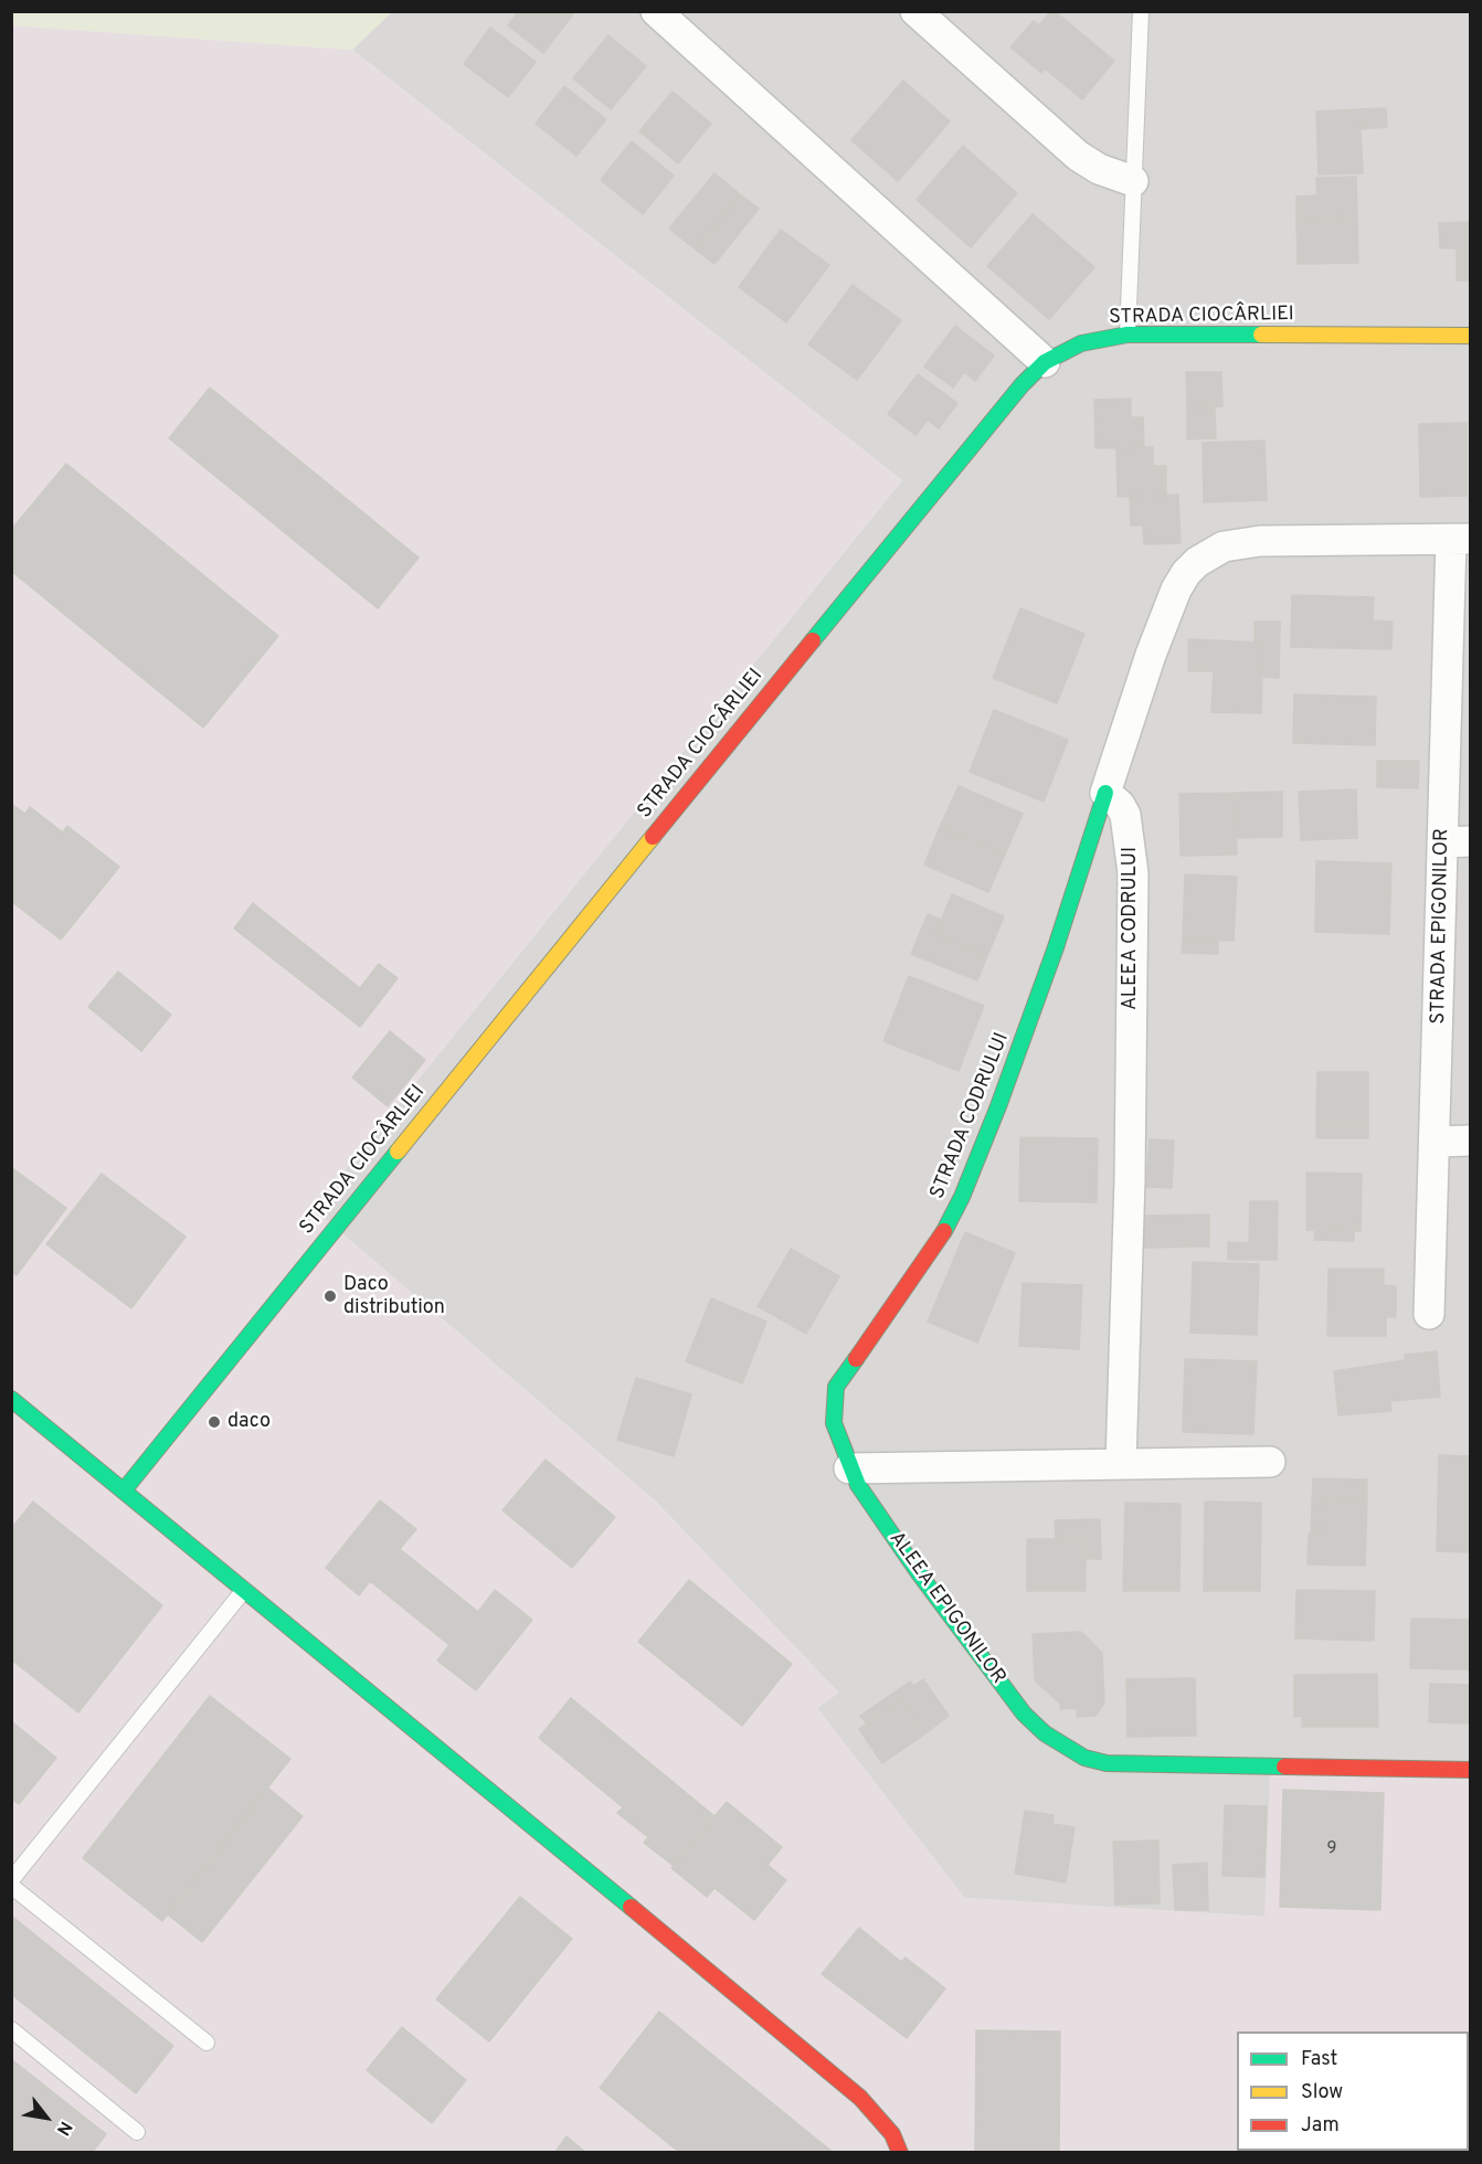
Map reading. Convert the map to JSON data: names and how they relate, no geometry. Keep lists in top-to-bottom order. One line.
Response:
{"streets":{"street":["STRADA CIOCÂRLIEI","STRADA EPIGONILOR","ALEEA CODRULUI","STRADA CODRULUI","ALEEA EPIGONILOR"]},"crossings":[["ALEEA CODRULUI","STRADA CODRULUI"],["STRADA CODRULUI","ALEEA EPIGONILOR"]],"places":["Daco distribution","daco"],"house_numbers":["9"],"legend":["Fast","Slow","Jam"],"north":"bottom right"}
